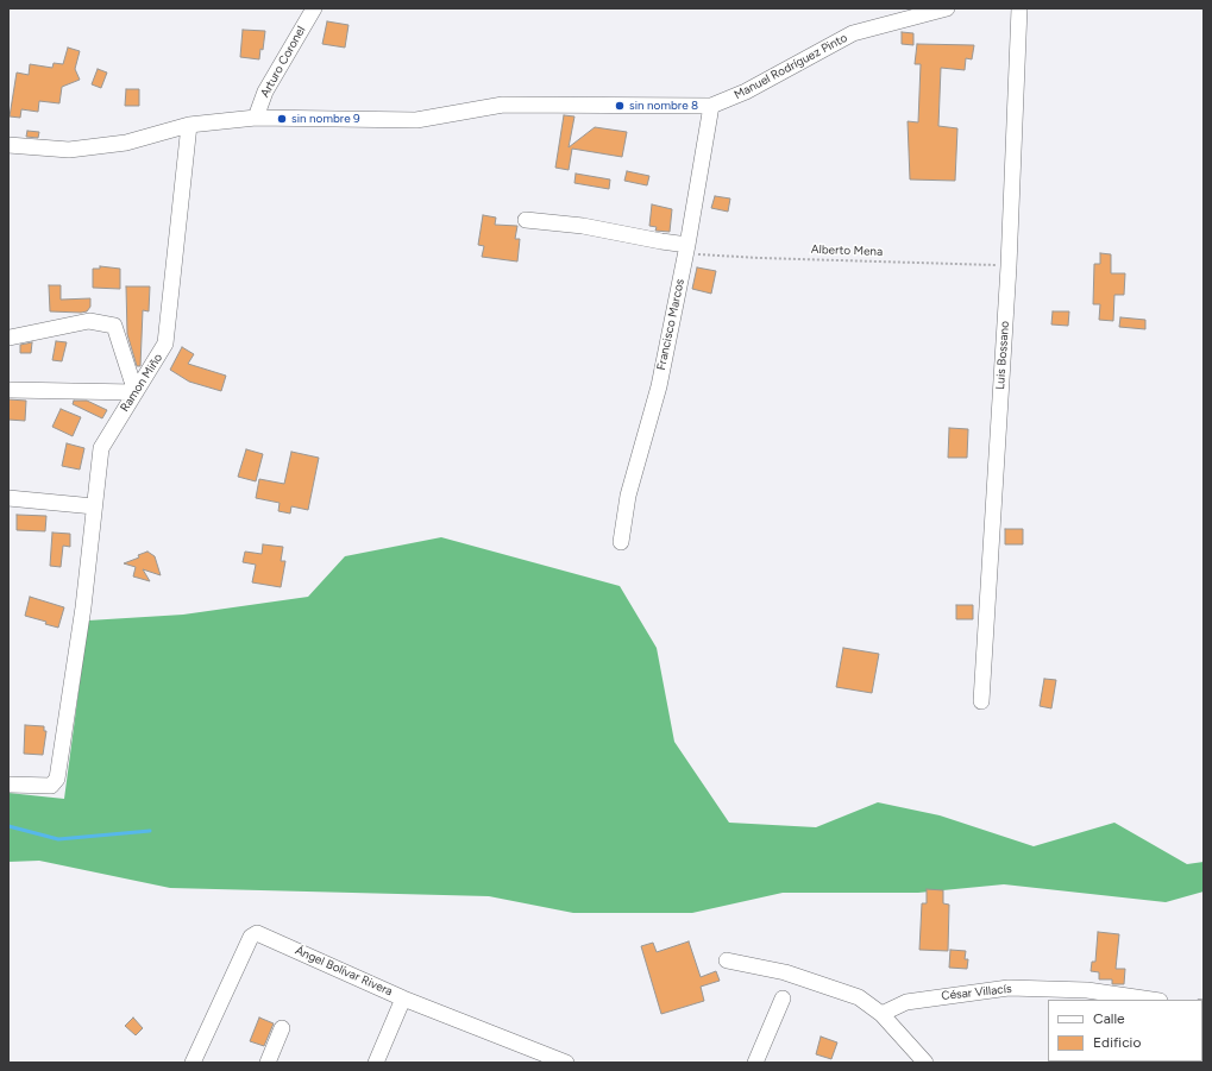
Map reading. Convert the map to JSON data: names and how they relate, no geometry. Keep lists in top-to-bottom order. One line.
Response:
{"streets":{"street":["Arturo Coronel","Manuel Rodríguez Pinto","Francisco Marcos","Luis Bossano","Ramon Miño","Ángel Bolívar Rivera","César Villacís"],"path":["Alberto Mena"]},"crossings":[["Arturo Coronel","Manuel Rodríguez Pinto"],["Manuel Rodríguez Pinto","Francisco Marcos"],["Manuel Rodríguez Pinto","Ramon Miño"],["Alberto Mena","Francisco Marcos"],["Alberto Mena","Luis Bossano"]],"places":["sin nombre 8","sin nombre 9"],"legend":["Calle","Edificio"]}
